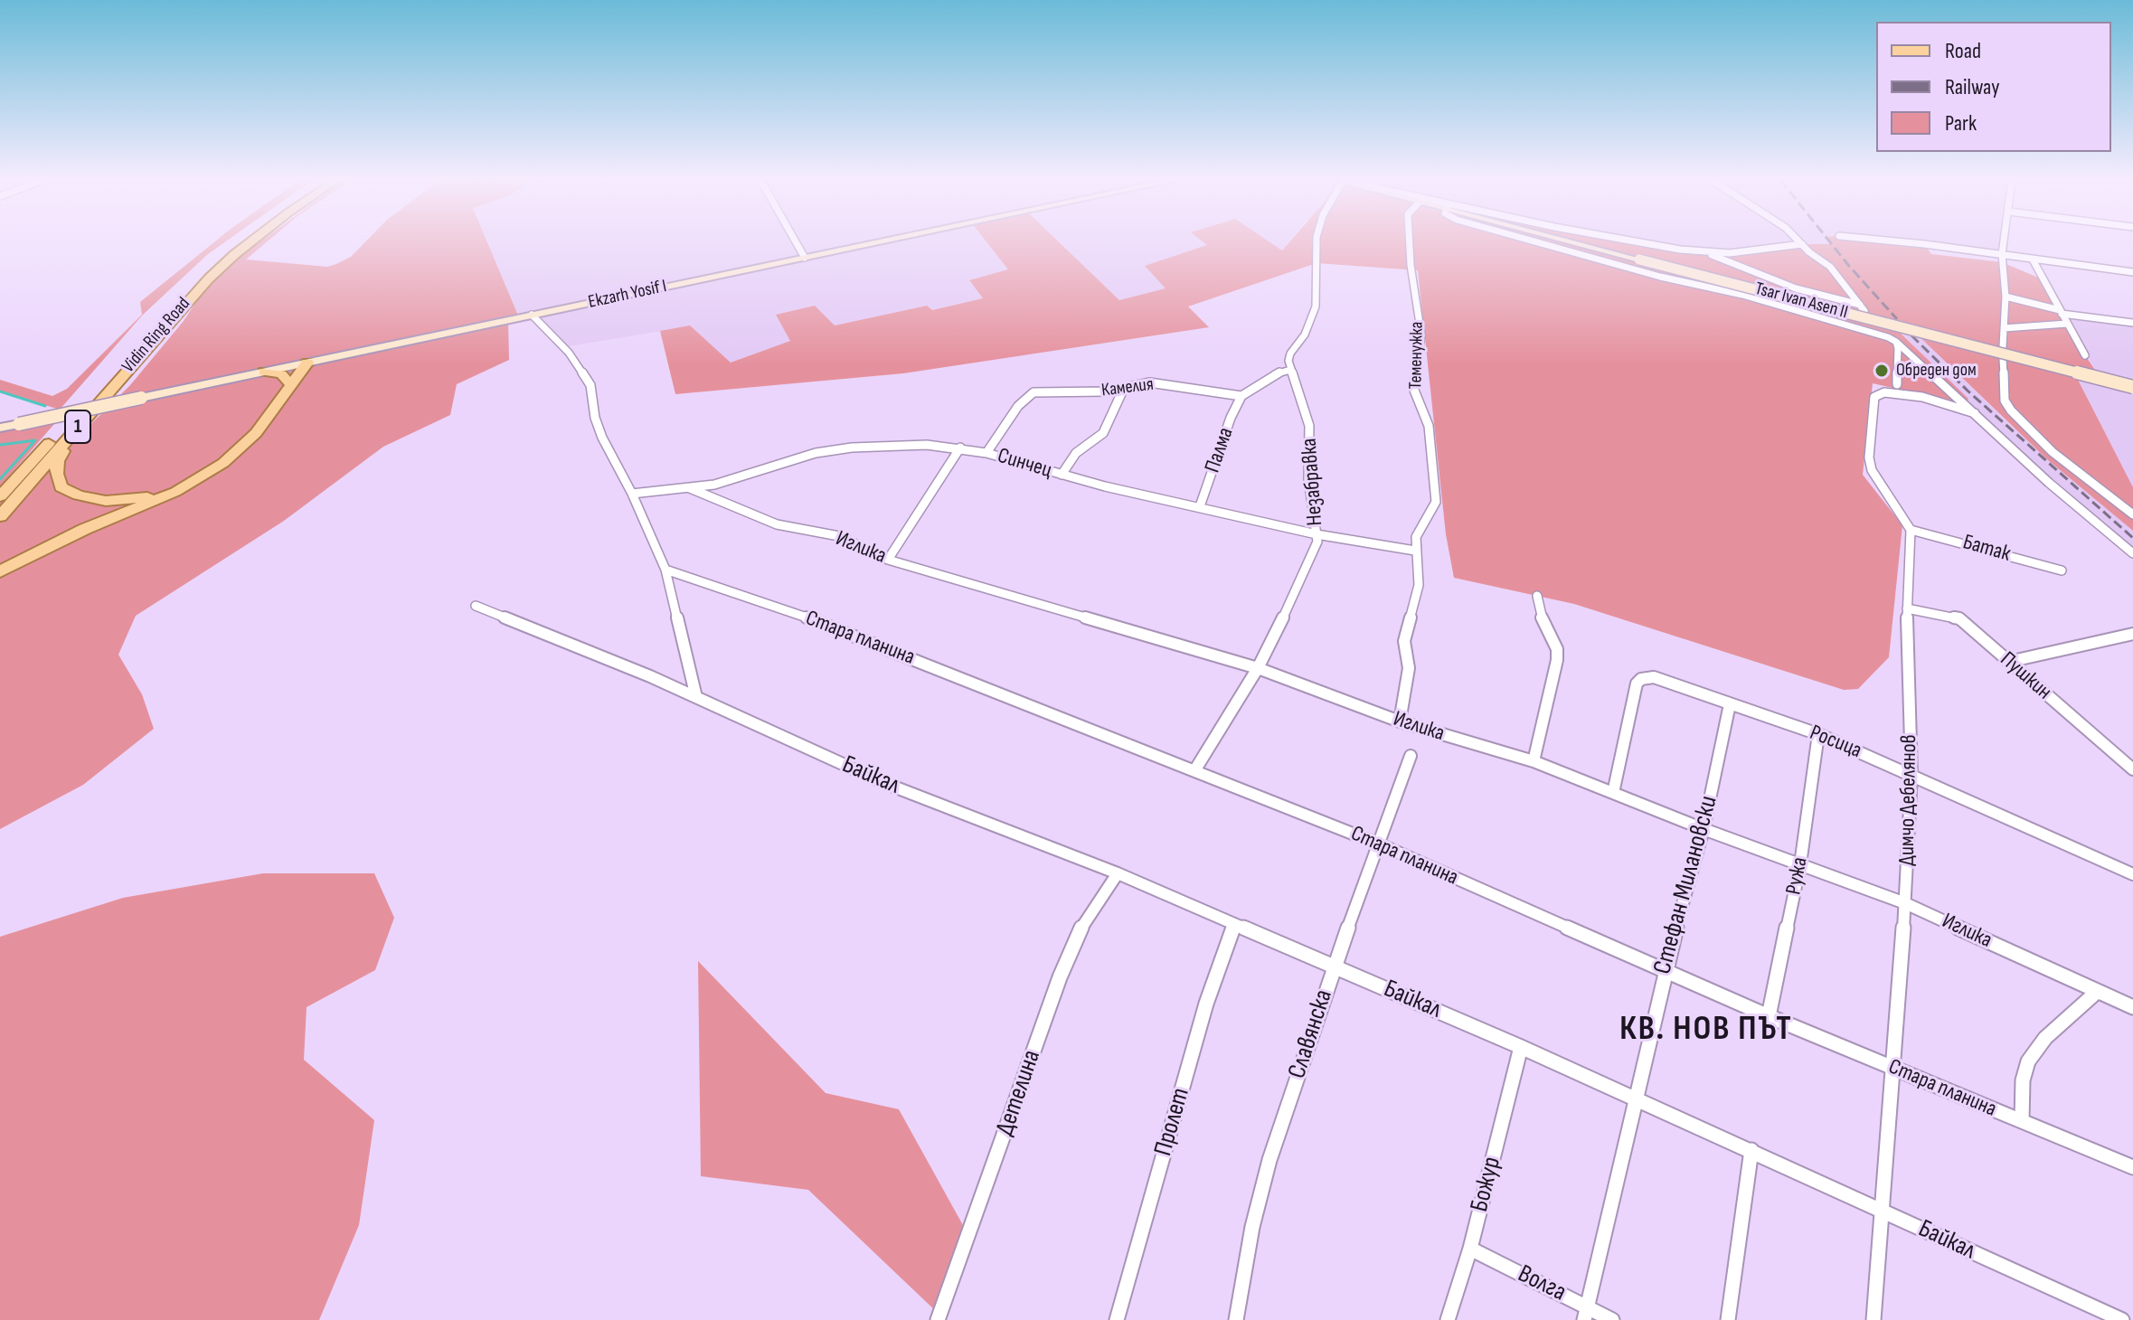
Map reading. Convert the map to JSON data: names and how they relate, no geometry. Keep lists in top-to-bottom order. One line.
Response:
{"streets":{"main road":["Ekzarh Yosif I","Tsar Ivan Asen II","Vidin Ring Road","1"],"street":["Теменужка","Камелия","Палма","Синчец","Незабравка","Иглика","Батак","Стара планина","Пушкин","Росица","Байкал","Димчо Дебелянов","Ружа","Стефан Милановски","Славянска","Детелина","Пролет","Божур","Волга"]},"crossings":[["Теменужка","Синчец"],["Камелия","Палма"],["Камелия","Синчец"],["Палма","Синчец"],["Синчец","Незабравка"],["Синчец","Иглика"],["Незабравка","Иглика"],["Незабравка","Стара планина"],["Иглика","Росица"],["Иглика","Димчо Дебелянов"],["Иглика","Ружа"],["Иглика","Стефан Милановски"],["Батак","Димчо Дебелянов"],["Стара планина","Димчо Дебелянов"],["Стара планина","Ружа"],["Стара планина","Стефан Милановски"],["Стара планина","Славянска"],["Пушкин","Димчо Дебелянов"],["Росица","Димчо Дебелянов"],["Росица","Ружа"],["Росица","Стефан Милановски"],["Байкал","Димчо Дебелянов"],["Байкал","Стефан Милановски"],["Байкал","Славянска"],["Байкал","Детелина"],["Байкал","Пролет"],["Байкал","Божур"],["Стефан Милановски","Волга"],["Божур","Волга"]],"districts":["КВ. НОВ ПЪТ"],"places":["Обреден дом"],"legend":["Road","Railway","Park"]}
